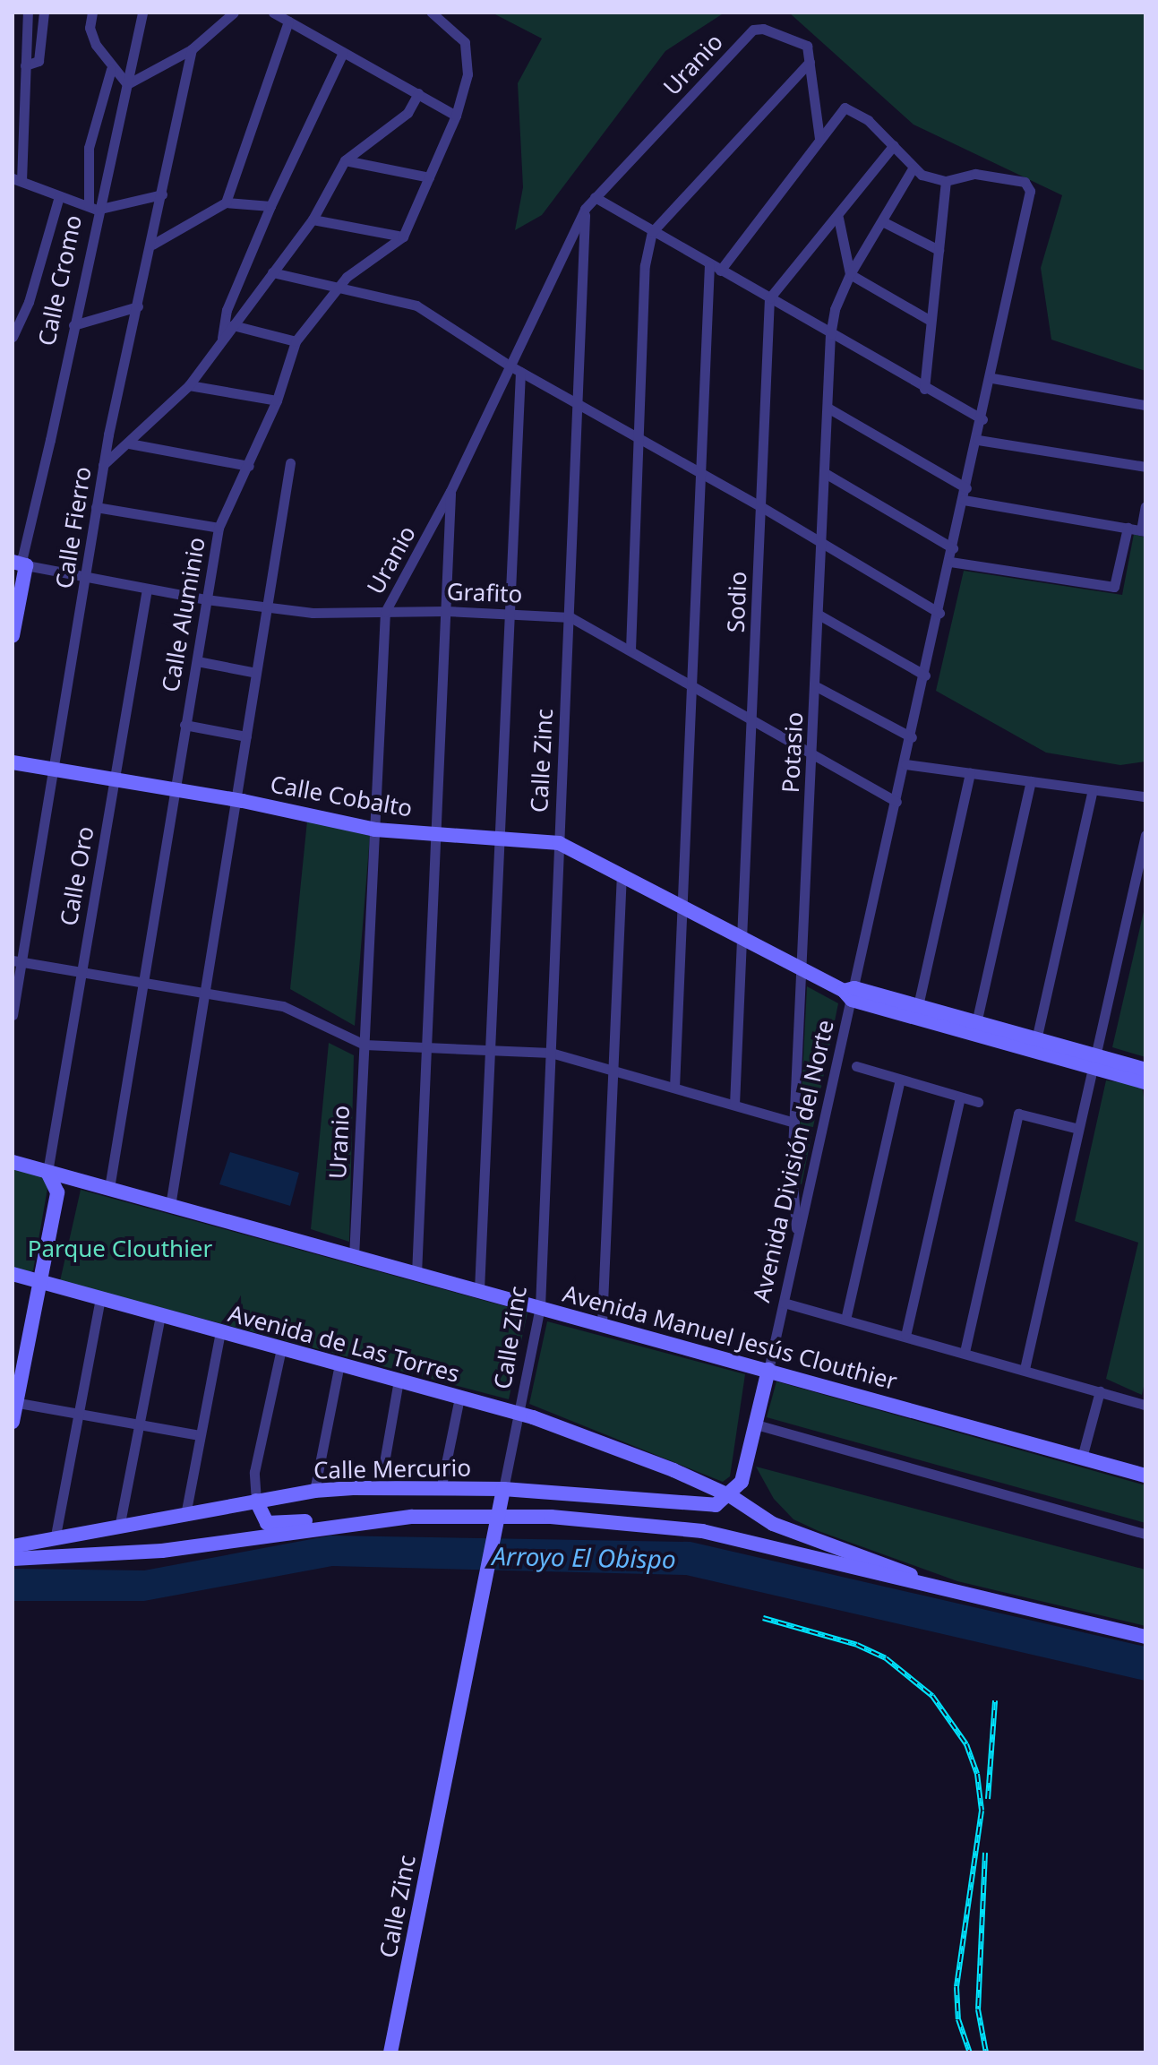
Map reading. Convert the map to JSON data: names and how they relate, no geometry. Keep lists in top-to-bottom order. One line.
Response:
{"streets":{"street":["Uranio","Calle Cromo","Calle Fierro","Grafito","Sodio","Calle Aluminio","Potasio","Calle Zinc","Calle Cobalto","Calle Oro","Avenida División del Norte","Avenida Manuel Jesús Clouthier","Avenida de Las Torres","Calle Mercurio"]},"crossings":[["Uranio","Grafito"],["Uranio","Calle Zinc"],["Uranio","Calle Cobalto"],["Uranio","Avenida Manuel Jesús Clouthier"],["Calle Cromo","Grafito"],["Calle Fierro","Grafito"],["Calle Fierro","Calle Cobalto"],["Grafito","Sodio"],["Grafito","Calle Aluminio"],["Grafito","Potasio"],["Grafito","Calle Zinc"],["Grafito","Calle Oro"],["Grafito","Avenida División del Norte"],["Sodio","Calle Cobalto"],["Calle Aluminio","Calle Cobalto"],["Calle Aluminio","Avenida Manuel Jesús Clouthier"],["Potasio","Calle Cobalto"],["Potasio","Avenida División del Norte"],["Calle Zinc","Calle Cobalto"],["Calle Zinc","Avenida Manuel Jesús Clouthier"],["Calle Zinc","Avenida de Las Torres"],["Calle Zinc","Calle Mercurio"],["Calle Cobalto","Calle Oro"],["Calle Cobalto","Avenida División del Norte"],["Calle Oro","Avenida Manuel Jesús Clouthier"],["Avenida División del Norte","Avenida Manuel Jesús Clouthier"],["Avenida División del Norte","Avenida de Las Torres"],["Avenida División del Norte","Calle Mercurio"],["Avenida de Las Torres","Calle Mercurio"]],"water":["Arroyo El Obispo"],"parks":["Parque Clouthier"]}
